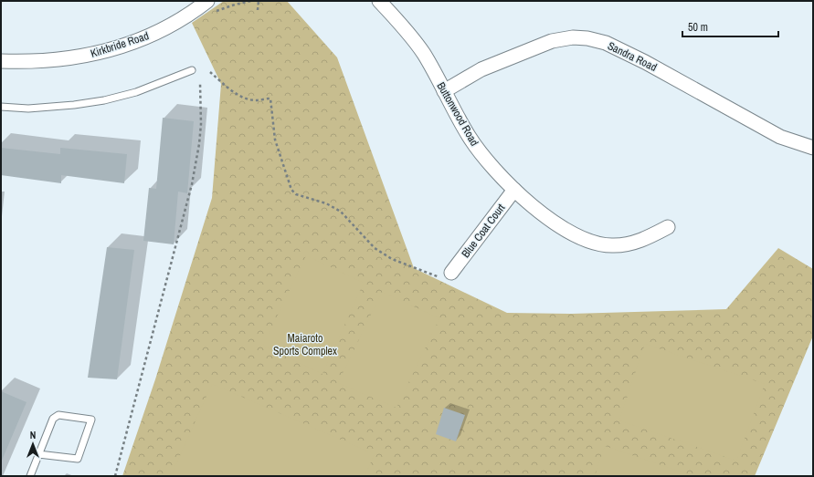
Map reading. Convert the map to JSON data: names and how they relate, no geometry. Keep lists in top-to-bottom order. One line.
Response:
{"streets":{"street":["Kirkbride Road","Sandra Road","Buttonwood Road","Blue Coat Court"]},"crossings":[["Sandra Road","Buttonwood Road"],["Buttonwood Road","Blue Coat Court"]],"parks":["Maiaroto Sports Complex"],"scale_bar":"50 m","north":"top"}
